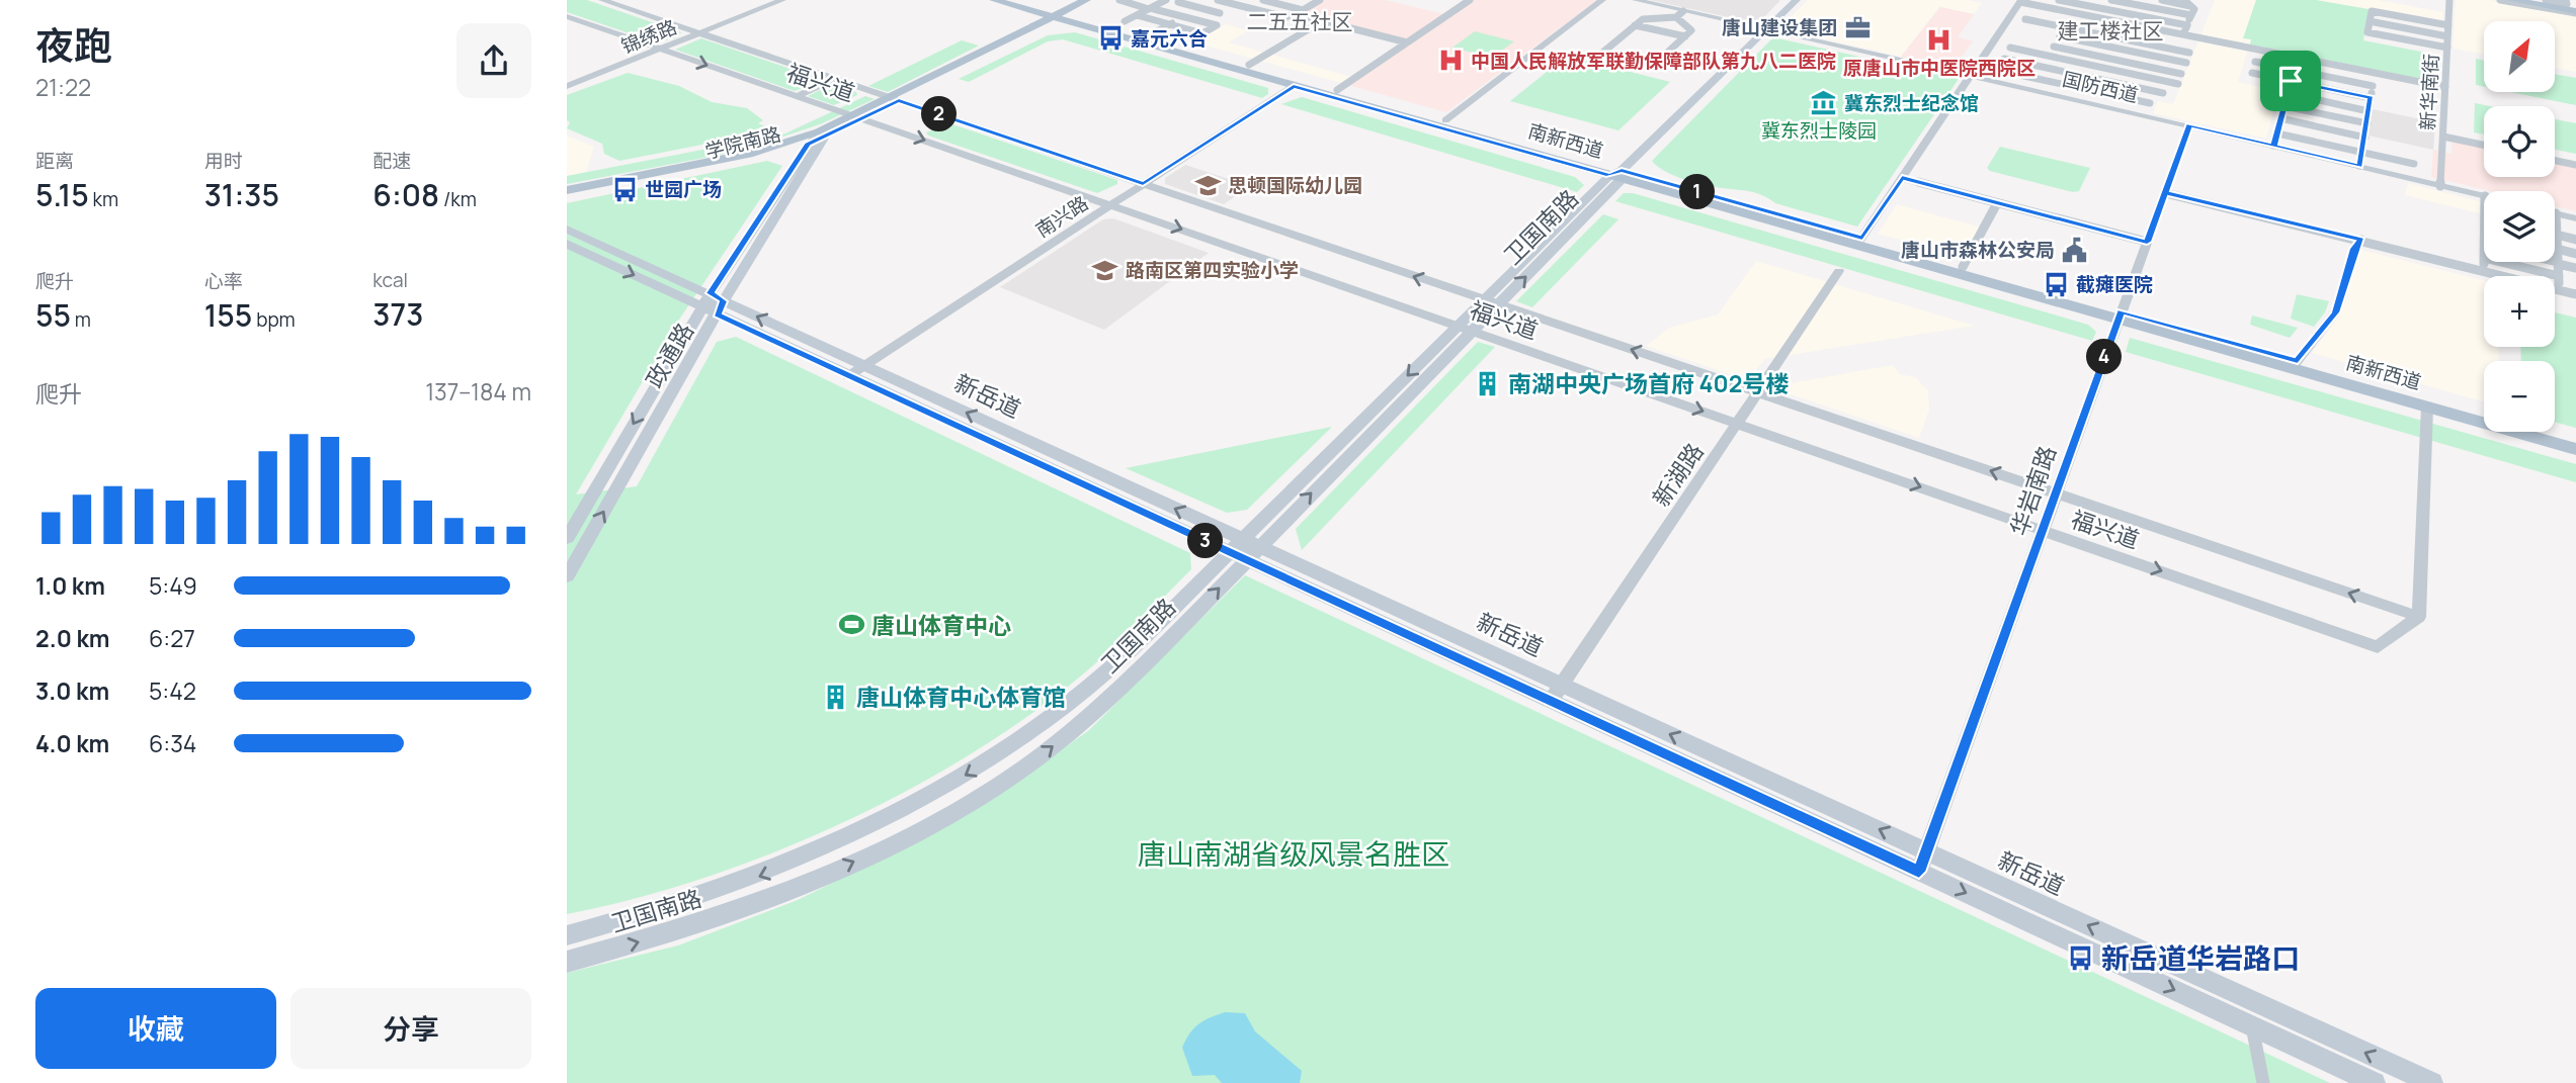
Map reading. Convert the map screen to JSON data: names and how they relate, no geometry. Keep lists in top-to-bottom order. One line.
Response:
{"streets":{"main road":["南新西道","学院南路","卫国南路","政通路","新岳道"],"street":["锦绣路","福兴道","国防西道","新华南街","南兴路","新湖路","华岩南路"]},"crossings":[["锦绣路","福兴道"],["福兴道","学院南路"],["福兴道","南兴路"],["福兴道","卫国南路"],["福兴道","新湖路"],["福兴道","华岩南路"],["国防西道","新华南街"],["国防西道","卫国南路"],["国防西道","华岩南路"],["南新西道","学院南路"],["南新西道","南兴路"],["南新西道","卫国南路"],["南新西道","华岩南路"],["学院南路","政通路"],["南兴路","新岳道"],["卫国南路","新岳道"],["政通路","新岳道"],["新岳道","新湖路"],["新岳道","华岩南路"]],"districts":["二五五社区","建工楼社区"],"parks":["冀东烈士陵园","唐山南湖省级风景名胜区"],"places":{"office":["唐山建设集团"],"bus stop":["嘉元六合","世园广场","截瘫医院","新岳道华岩路口"],"hospital":["原唐山市中医院西院区","中国人民解放军联勤保障部队第九八二医院"],"museum":["冀东烈士纪念馆"],"school or university":["思顿国际幼儿园","路南区第四实验小学"],"public building":["唐山市森林公安局"],"building":["南湖中央广场首府 402号楼","唐山体育中心体育馆"],"sports":["唐山体育中心"]},"north":"top right","page":{"heading":["夜跑","21:22"],"map_buttons":["+","−"],"pins":["2","1","4","3"],"stats":[["距离","5.15 km"],["用时","31:35"],["配速","6:08 /km"],["爬升","55 m"],["心率","155 bpm"],["kcal","373"]],"chart":["爬升","137–184 m"],"list":[{"name":"1.0 km","note":"5:49"},{"name":"2.0 km","note":"6:27"},{"name":"3.0 km","note":"5:42"},{"name":"4.0 km","note":"6:34"}],"buttons":["收藏","分享"]}}
